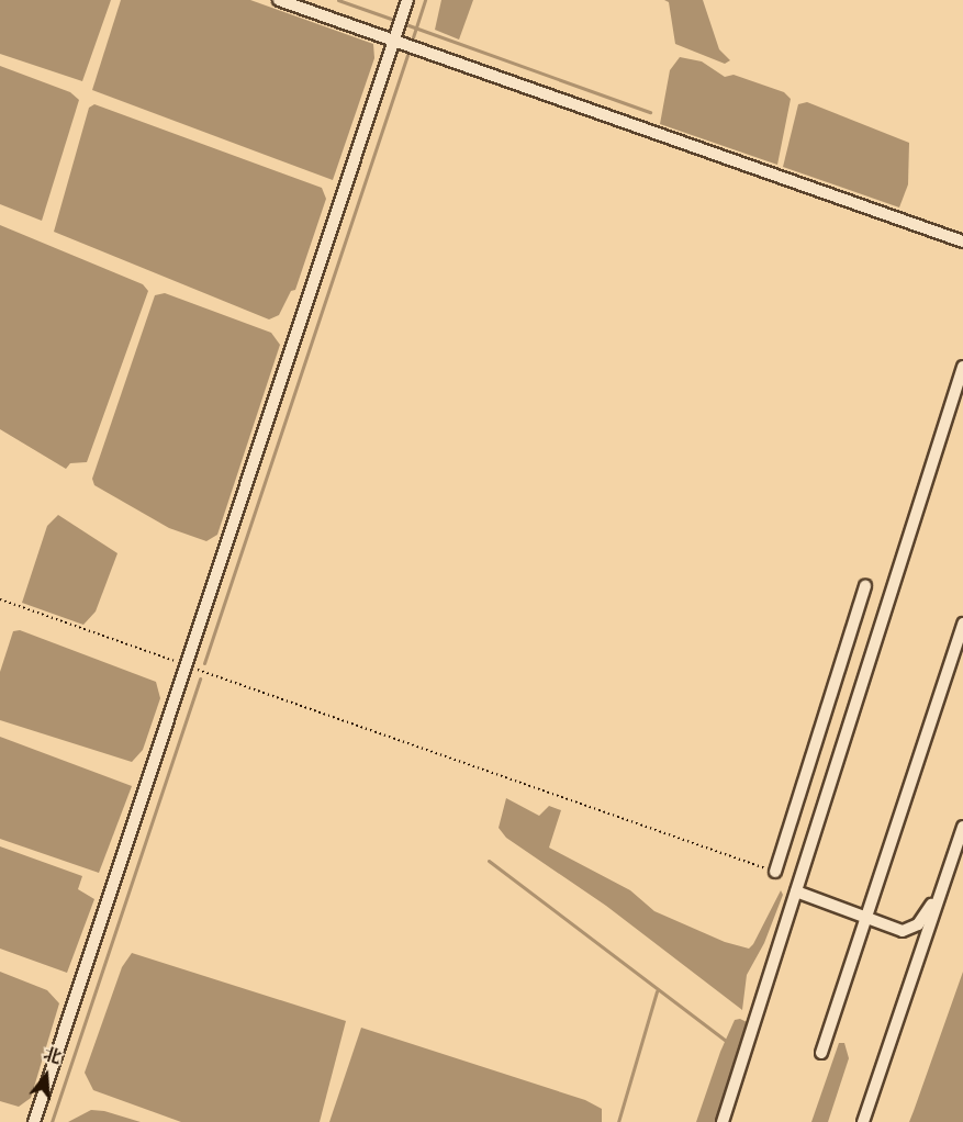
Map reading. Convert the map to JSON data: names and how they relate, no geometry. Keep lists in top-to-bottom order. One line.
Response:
{"north":"top"}
